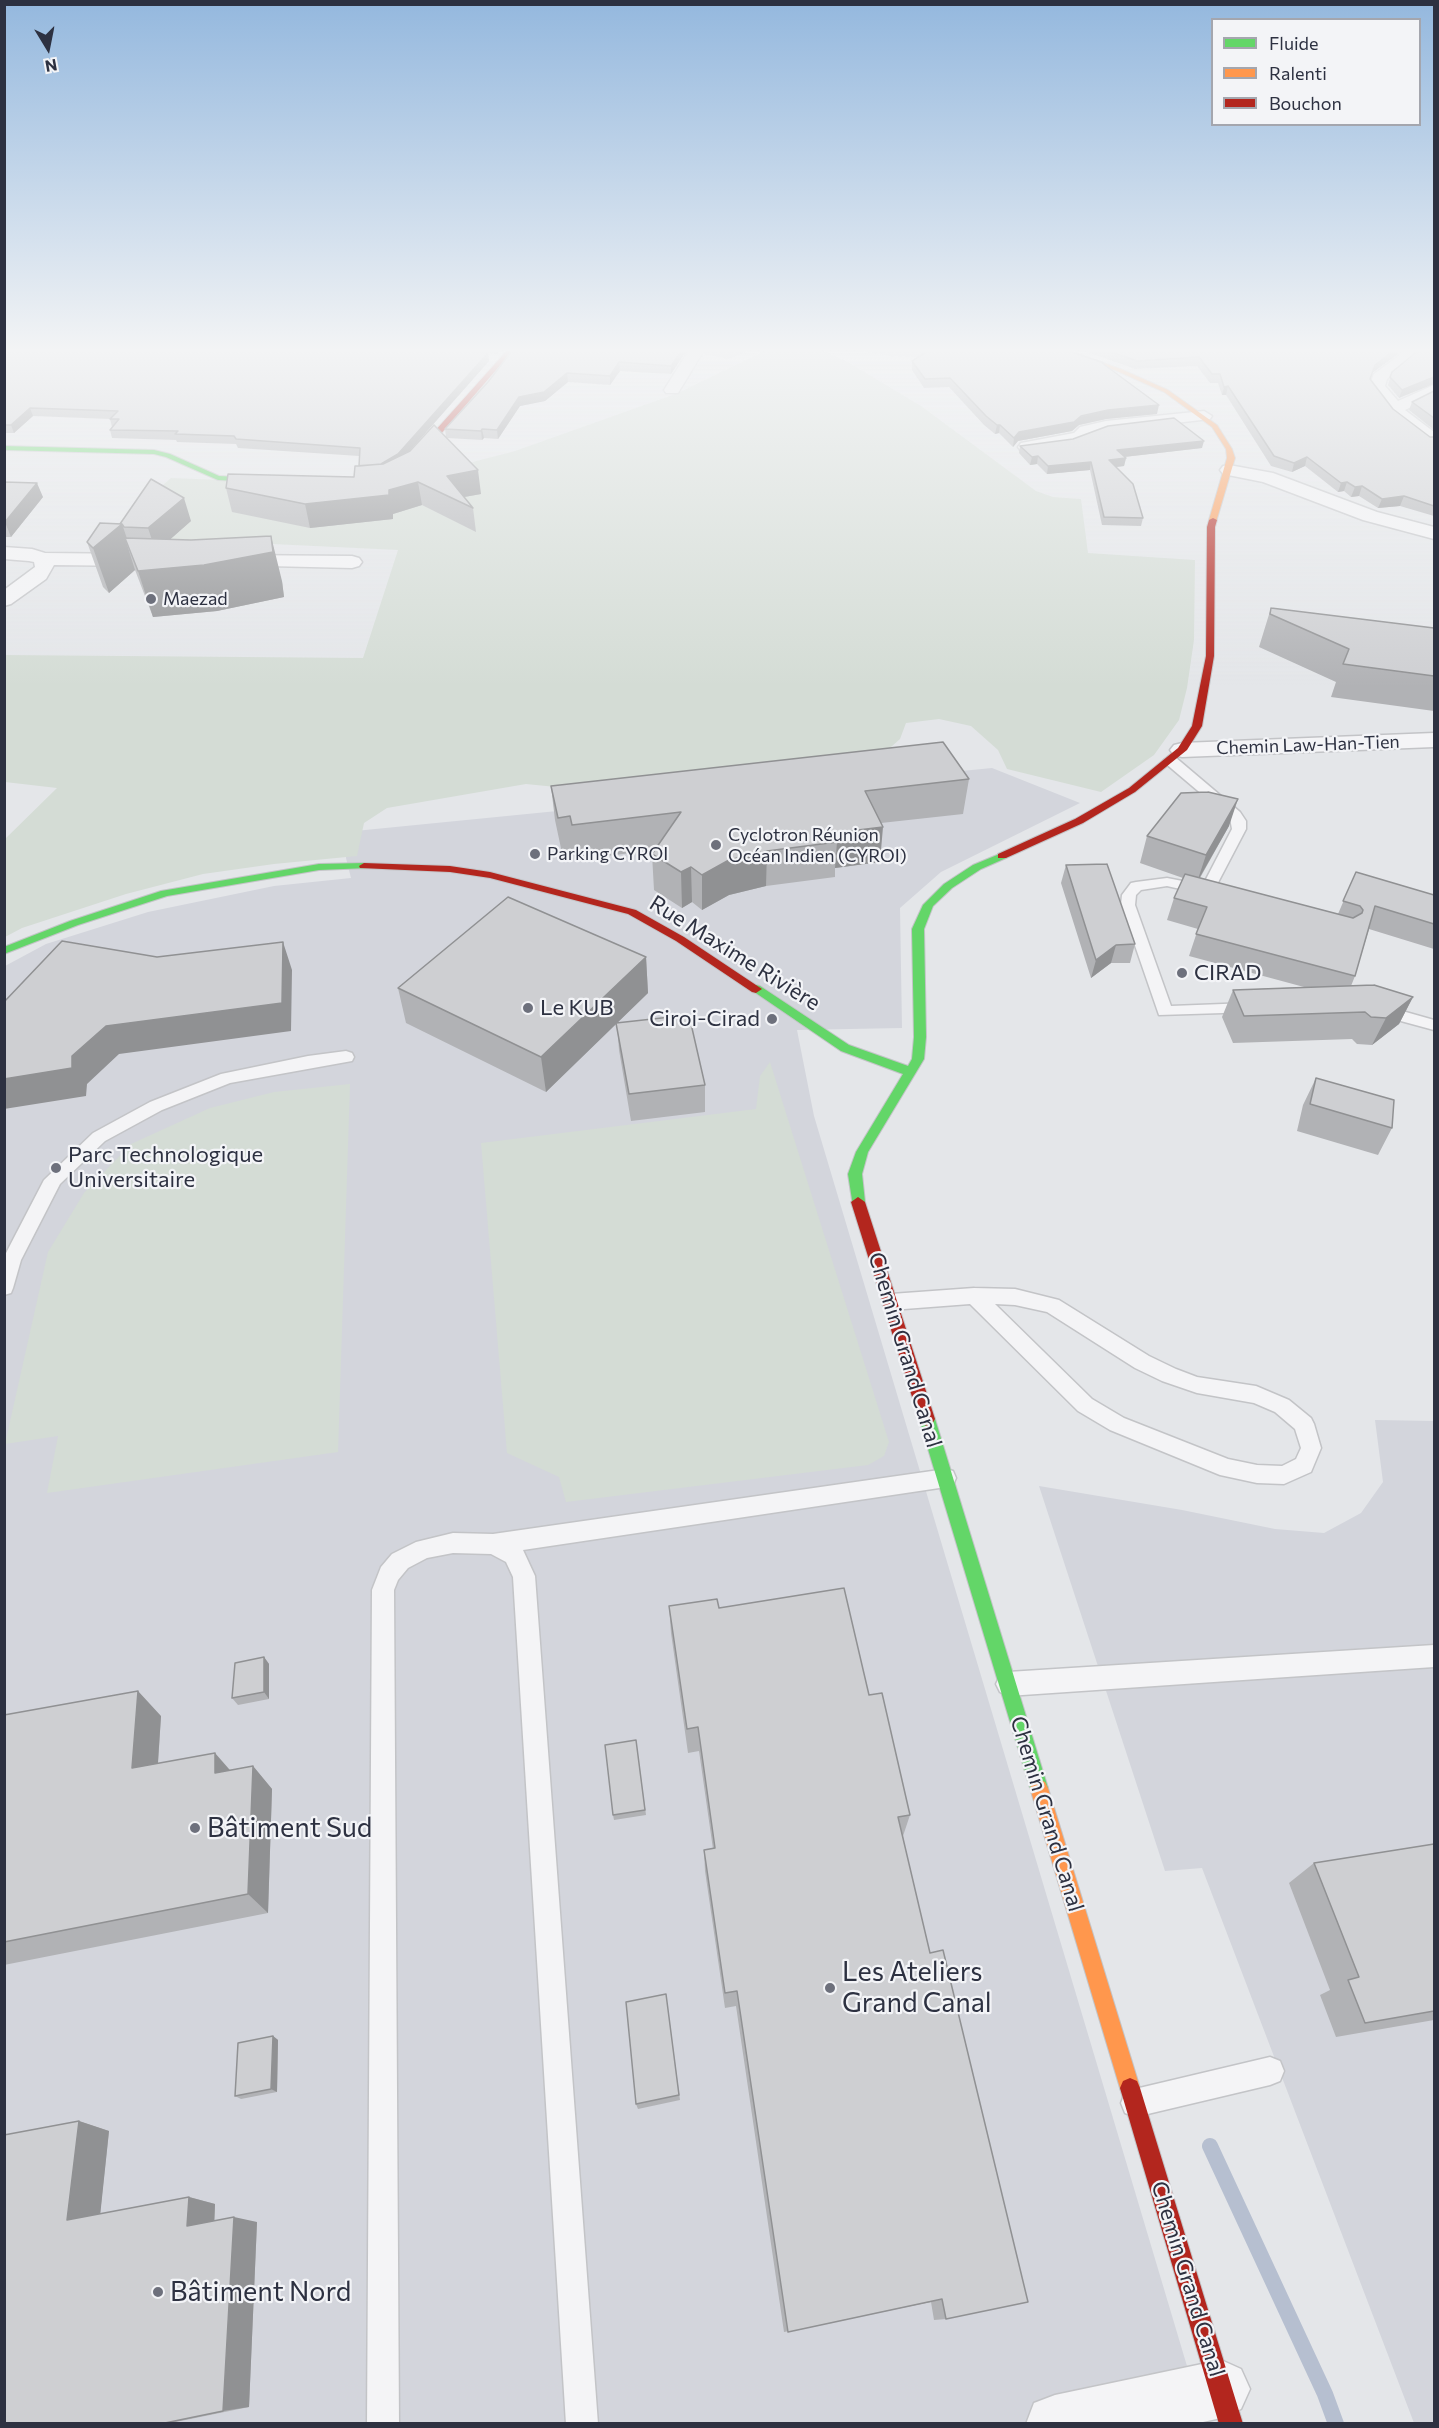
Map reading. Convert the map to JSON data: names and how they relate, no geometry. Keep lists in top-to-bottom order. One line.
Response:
{"streets":{"street":["Chemin Law-Han-Tien","Rue Maxime Rivière","Chemin Grand Canal"]},"crossings":[["Chemin Law-Han-Tien","Chemin Grand Canal"],["Rue Maxime Rivière","Chemin Grand Canal"]],"places":["Maezad","Cyclotron Réunion Océan Indien (CYROI)","Parking CYROI","CIRAD","Le KUB","Ciroi-Cirad","Parc Technologique Universitaire","Bâtiment Sud","Les Ateliers Grand Canal","Bâtiment Nord"],"legend":["Fluide","Ralenti","Bouchon"],"north":"bottom"}
